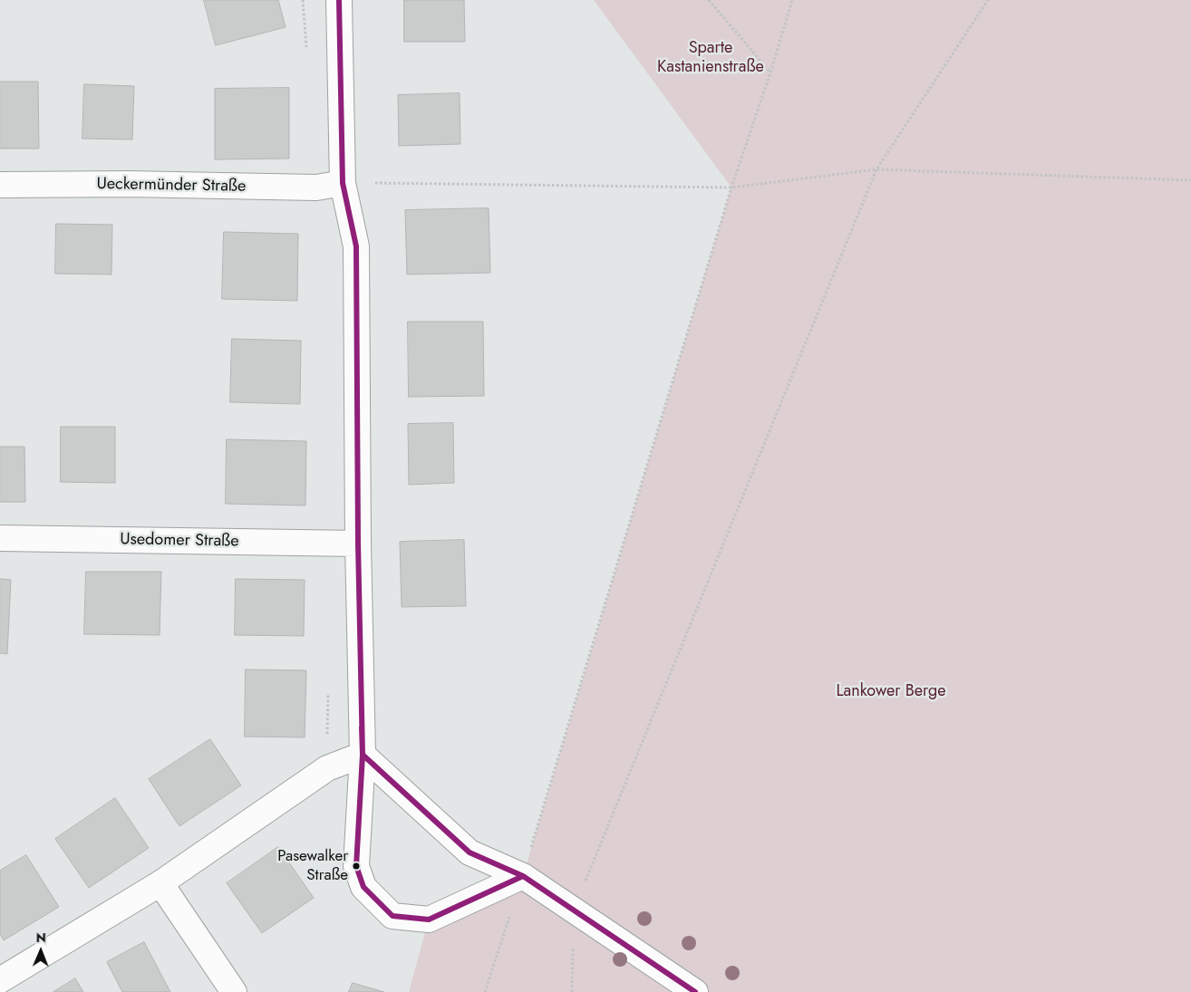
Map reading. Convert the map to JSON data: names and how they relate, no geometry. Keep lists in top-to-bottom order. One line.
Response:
{"streets":{"street":["Ueckermünder Straße","Usedomer Straße"]},"parks":["Sparte Kastanienstraße","Lankower Berge"],"places":["Pasewalker Straße"],"north":"top"}
